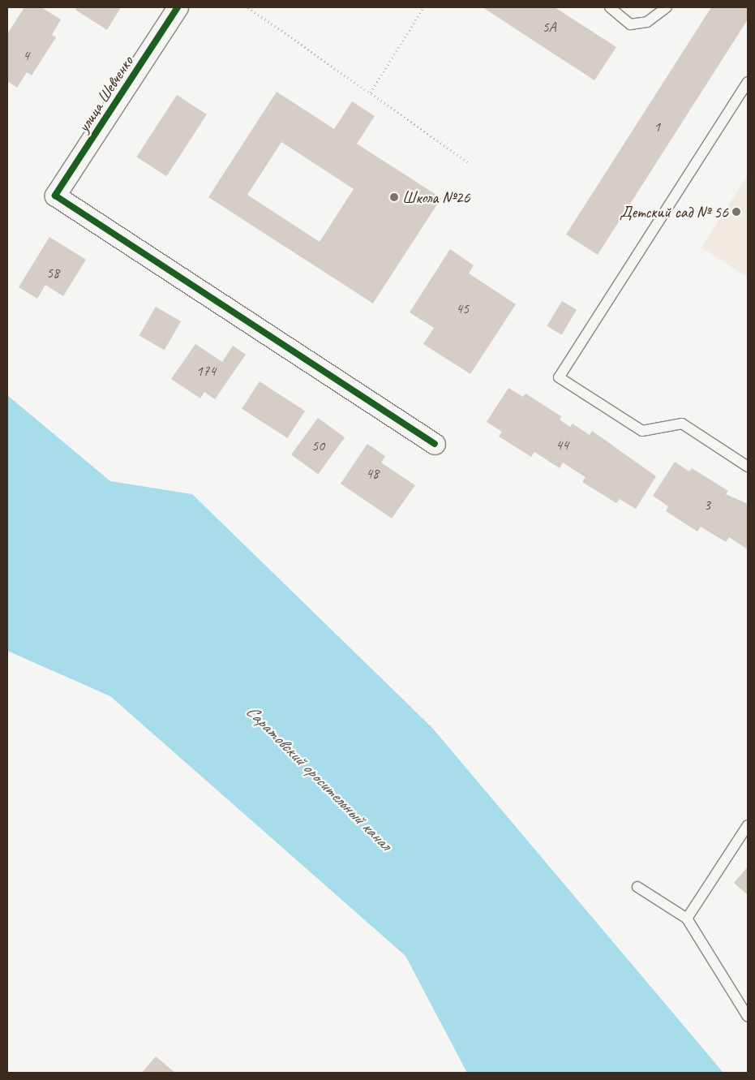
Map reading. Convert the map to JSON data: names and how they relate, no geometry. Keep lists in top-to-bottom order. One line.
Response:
{"streets":{"street":["улица Шевченко"]},"water":["Саратовский оросительный канал"],"places":["Школа №26","Детский сад № 56"],"house_numbers":["5А","4","1","58","45","174","44","50","48","3"]}
